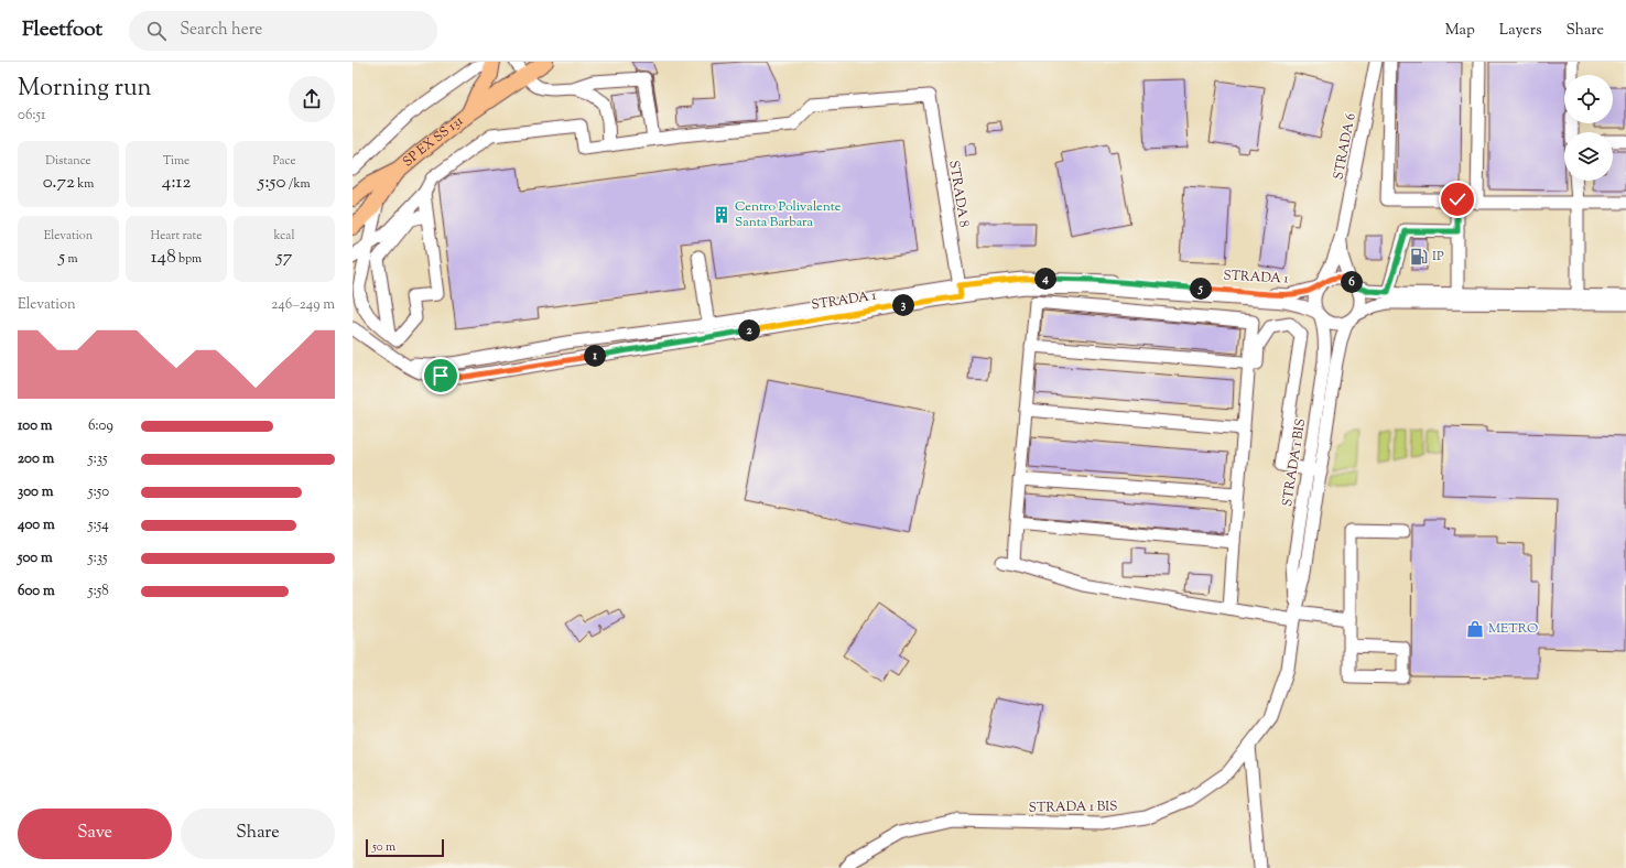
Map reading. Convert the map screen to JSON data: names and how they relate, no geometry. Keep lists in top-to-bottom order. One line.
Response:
{"streets":{"main road":["SP EX SS 131"],"street":["STRADA 6","STRADA 8","STRADA 1","STRADA 1 BIS"]},"crossings":[["STRADA 6","STRADA 1"],["STRADA 6","STRADA 1 BIS"],["STRADA 8","STRADA 1"],["STRADA 1","STRADA 1 BIS"]],"places":{"building":["Centro Polivalente Santa Barbara"],"fuel station":["IP"],"shop":["METRO"]},"scale_bar":"50 m","page":{"header":"Fleetfoot","search":"Search here","nav":["Map","Layers","Share"],"heading":["Morning run","06:51"],"stats":[["Distance","0.72 km"],["Time","4:12"],["Pace","5:50 /km"],["Elevation","5 m"],["Heart rate","148 bpm"],["kcal","57"]],"pins":["4","6","5","3","2","1"],"chart":["Elevation","246–249 m"],"list":[{"name":"100 m","note":"6:09"},{"name":"200 m","note":"5:35"},{"name":"300 m","note":"5:50"},{"name":"400 m","note":"5:54"},{"name":"500 m","note":"5:35"},{"name":"600 m","note":"5:58"}],"buttons":["Save","Share"],"scale":"50 m"}}
